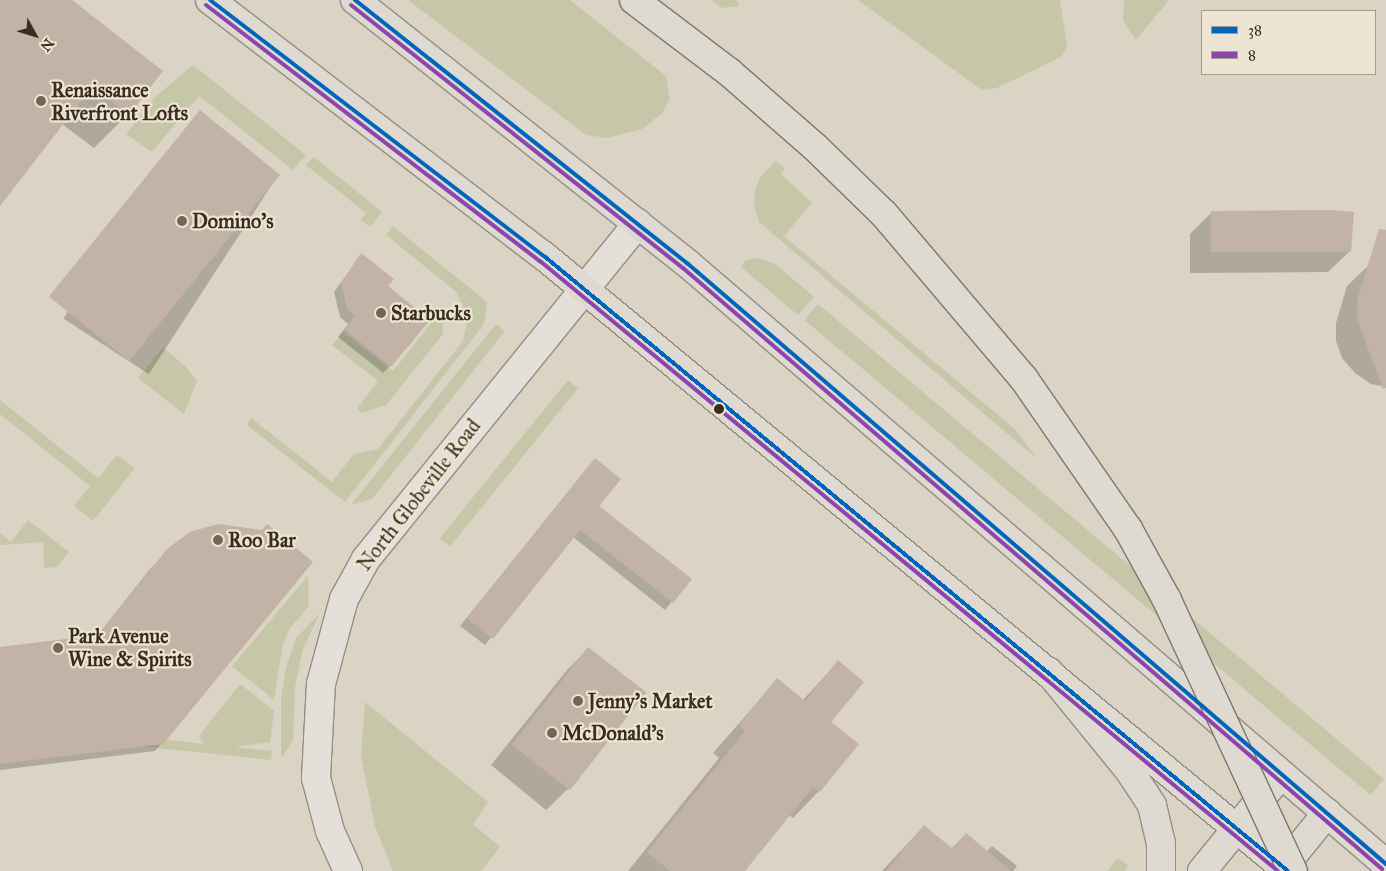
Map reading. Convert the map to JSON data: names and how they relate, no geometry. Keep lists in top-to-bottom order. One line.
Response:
{"streets":{"street":["North Globeville Road"]},"places":["Renaissance Riverfront Lofts","Domino's","Starbucks","Roo Bar","Park Avenue Wine & Spirits","Jenny's Market","McDonald's"],"lines":["transit line 38","transit line 8"],"legend":["38","8"],"north":"bottom right"}
